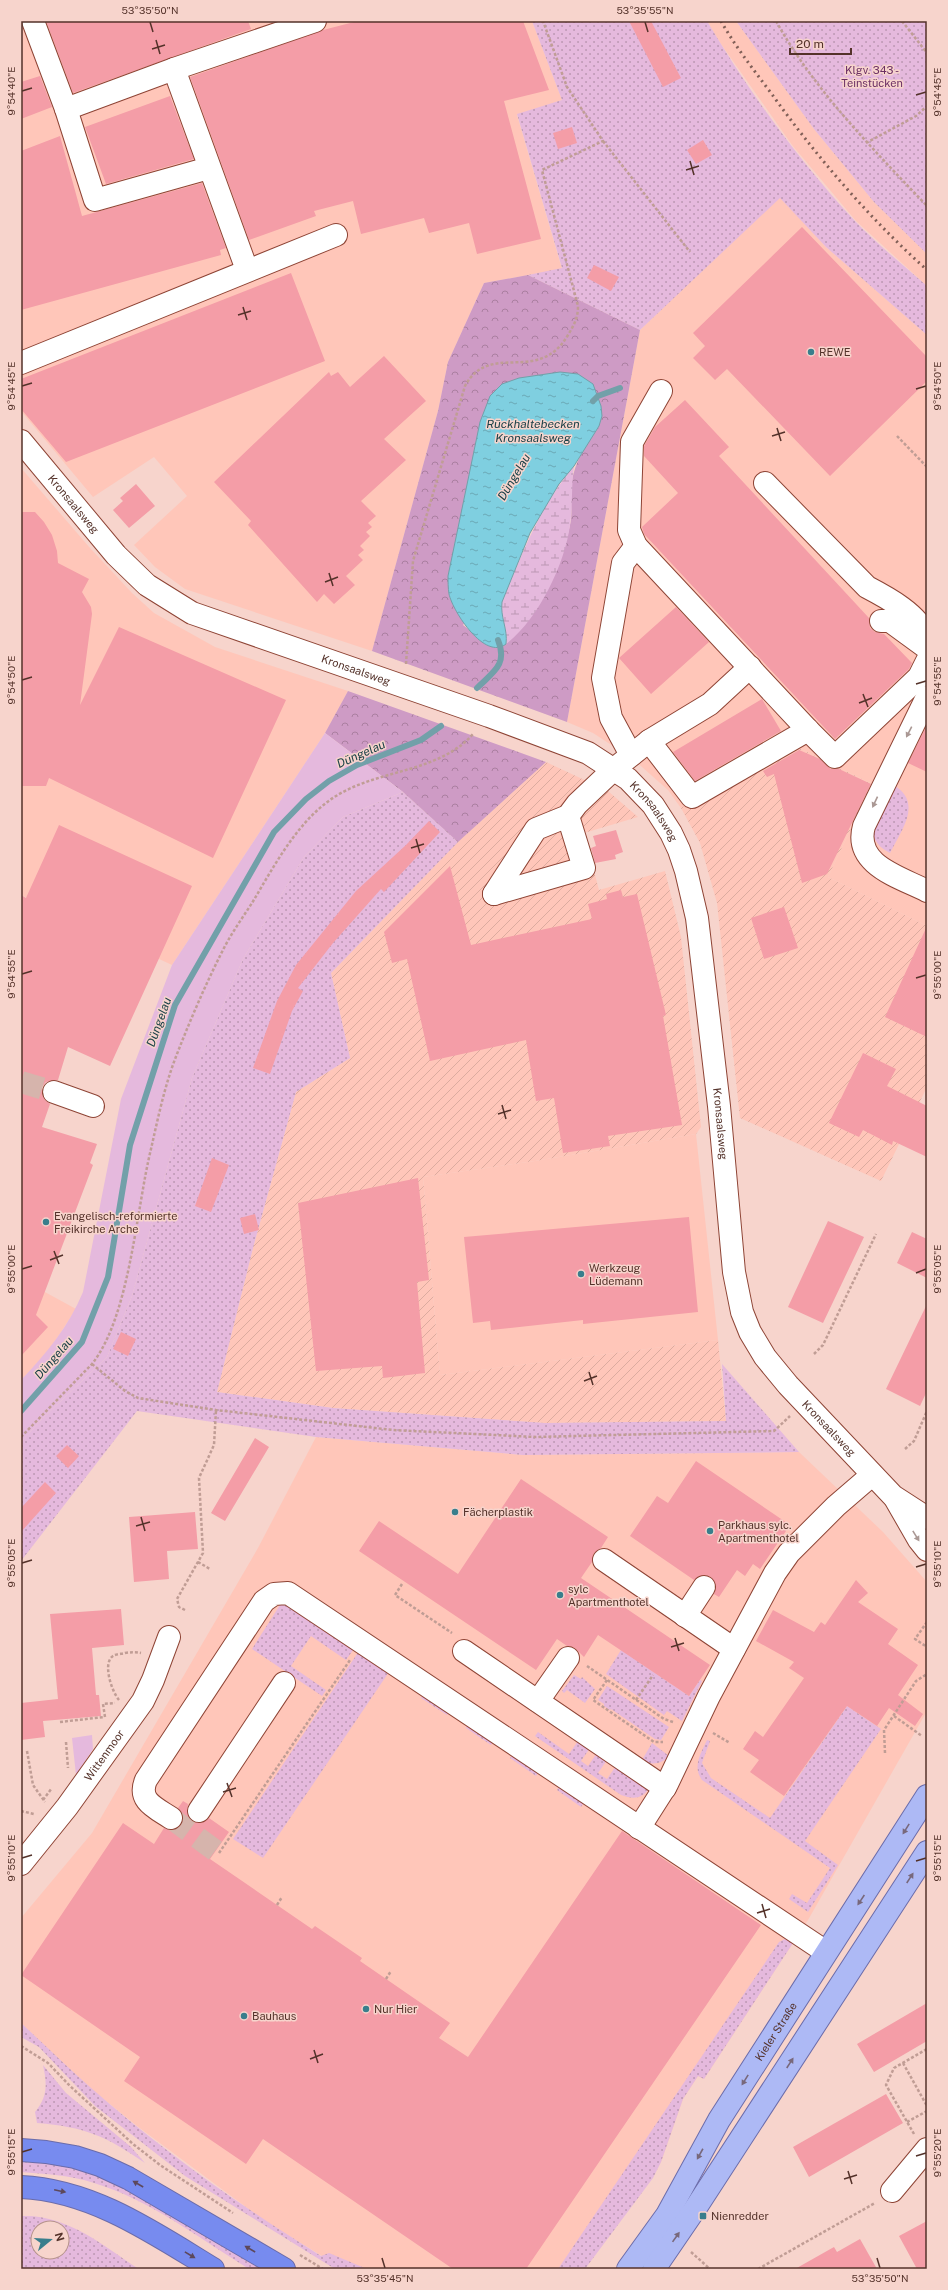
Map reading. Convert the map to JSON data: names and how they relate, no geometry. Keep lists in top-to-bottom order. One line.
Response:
{"streets":{"main road":["Kieler Straße"],"street":["Kronsaalsweg","Wittenmoor"]},"water":["Rückhaltebecken Kronsaalsweg","Düngelau"],"parks":["Klgv. 343 - Teinstücken"],"places":{"other":["REWE","Evangelisch-reformierte Freikirche Arche","Werkzeug Lüdemann","Fächerplastik","Parkhaus sylc. Apartmenthotel","sylc Apartmenthotel","Nur Hier","Bauhaus"],"transit":["Nienredder"]},"scale_bar":"20 m","north":"right","coordinates":["53°35'50\"N","53°35'55\"N","9°54'40\"E","9°54'45\"E","9°54'50\"E","9°54'55\"E","9°55'00\"E","9°55'05\"E","9°55'10\"E","9°55'15\"E","9°55'20\"E","53°35'45\"N"]}
